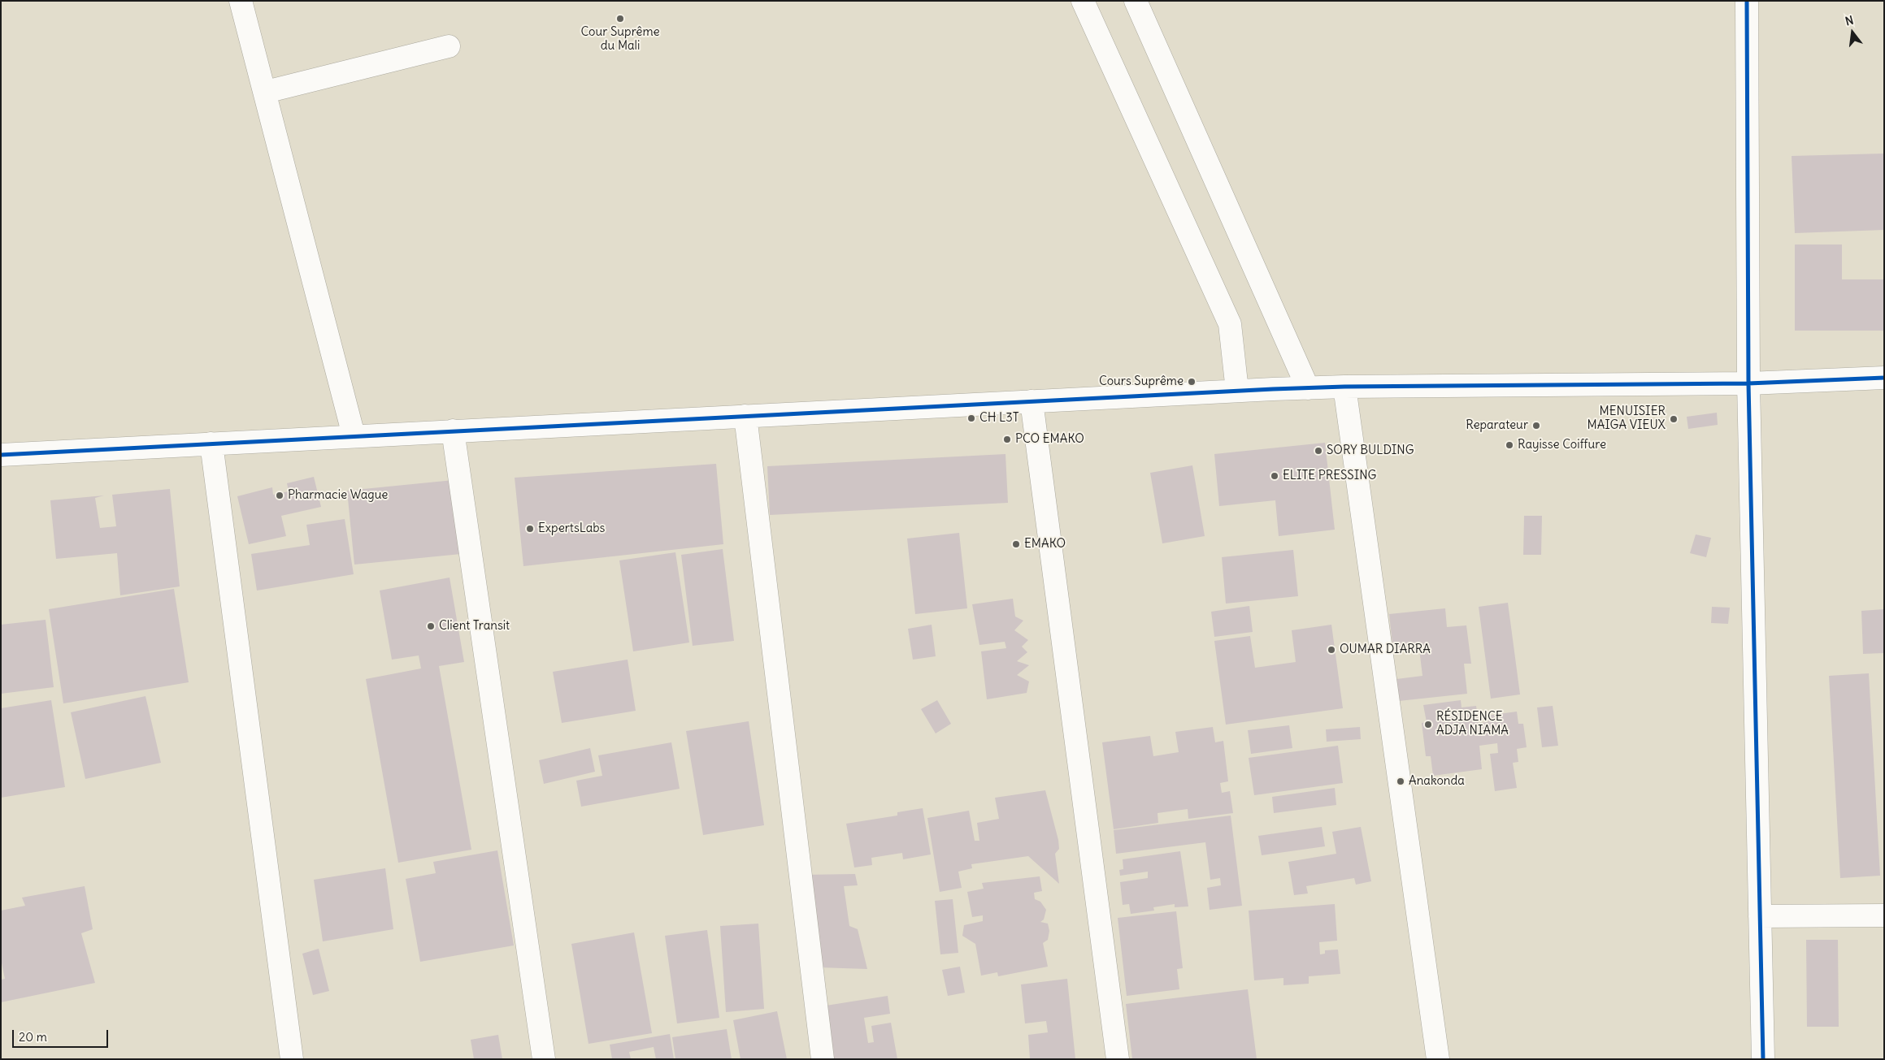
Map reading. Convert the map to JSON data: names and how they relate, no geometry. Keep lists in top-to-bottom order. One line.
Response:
{"places":["Cour Suprême du Mali","Cours Suprême","CH L3T","MENUISIER MAIGA VIEUX","Reparateur","PCO EMAKO","Rayisse Coiffure","SORY BULDING","ELITE PRESSING","Pharmacie Wague","ExpertsLabs","EMAKO","Client Transit","OUMAR DIARRA","RÉSIDENCE ADJA NIAMA","Anakonda"],"scale_bar":"20 m","north":"top"}
